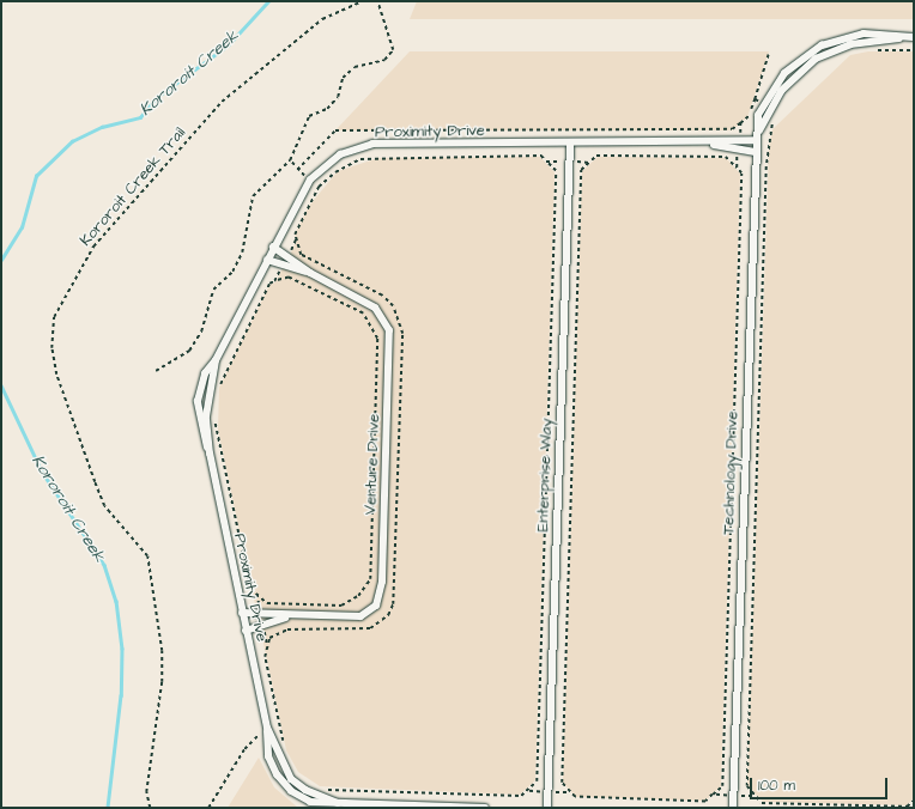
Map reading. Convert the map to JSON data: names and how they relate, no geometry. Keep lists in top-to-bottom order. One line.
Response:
{"streets":{"street":["Proximity Drive","Venture Drive","Technology Drive","Enterprise Way"],"path":["Kororoit Creek Trail"]},"crossings":[["Proximity Drive","Venture Drive"],["Proximity Drive","Technology Drive"],["Proximity Drive","Enterprise Way"]],"water":["Kororoit Creek"],"scale_bar":"100 m"}
